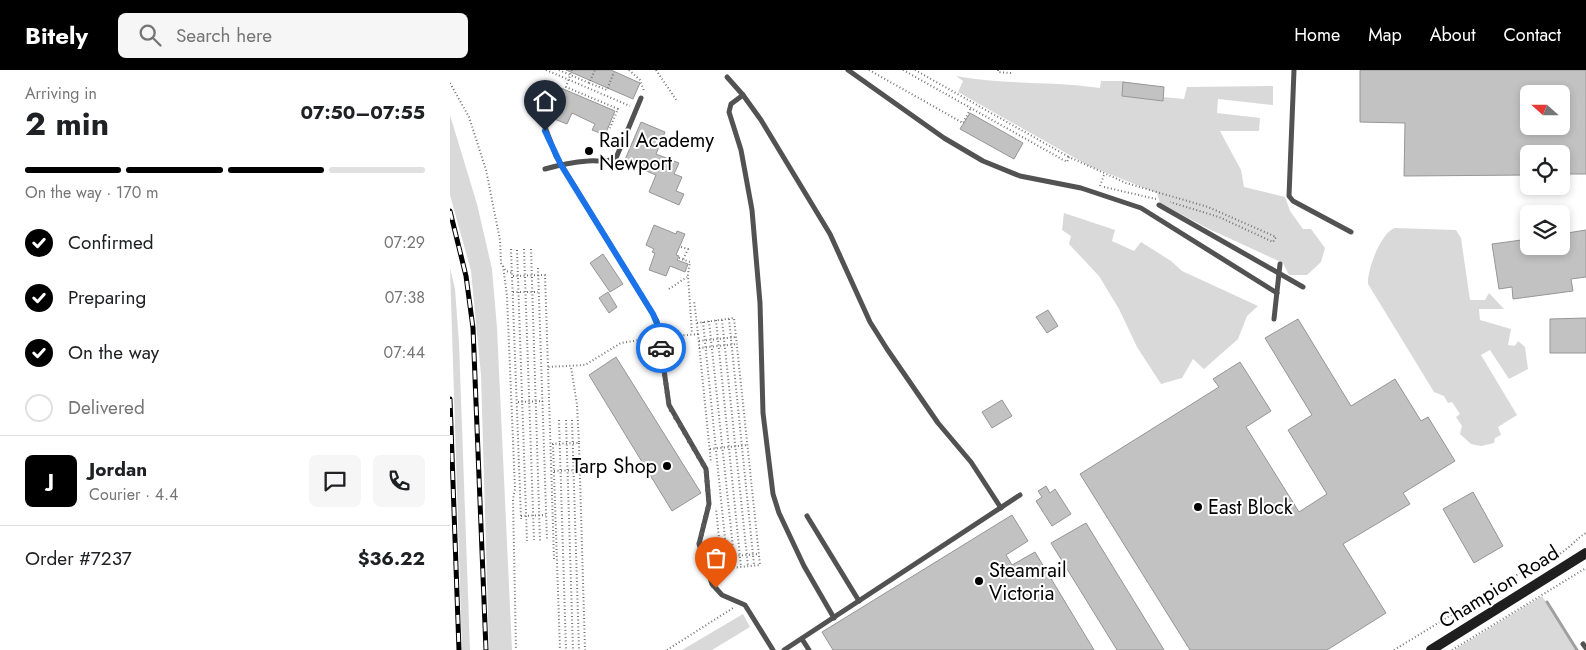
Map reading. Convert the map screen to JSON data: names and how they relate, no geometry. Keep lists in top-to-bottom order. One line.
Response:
{"streets":{"street":["Champion Road"]},"places":["Rail Academy Newport","Tarp Shop","East Block","Steamrail Victoria"],"north":"left","page":{"header":"Bitely","search":"Search here","nav":["Home","Map","About","Contact"],"heading":["2 min","Arriving in","07:50–07:55"],"panel":["Jordan","Courier · 4.4","Order #7237","$36.22"],"bar":"On the way · 170 m","list":[["Confirmed","07:29"],["Preparing","07:38"],["On the way","07:44"],"Delivered"],"round":"J"}}
